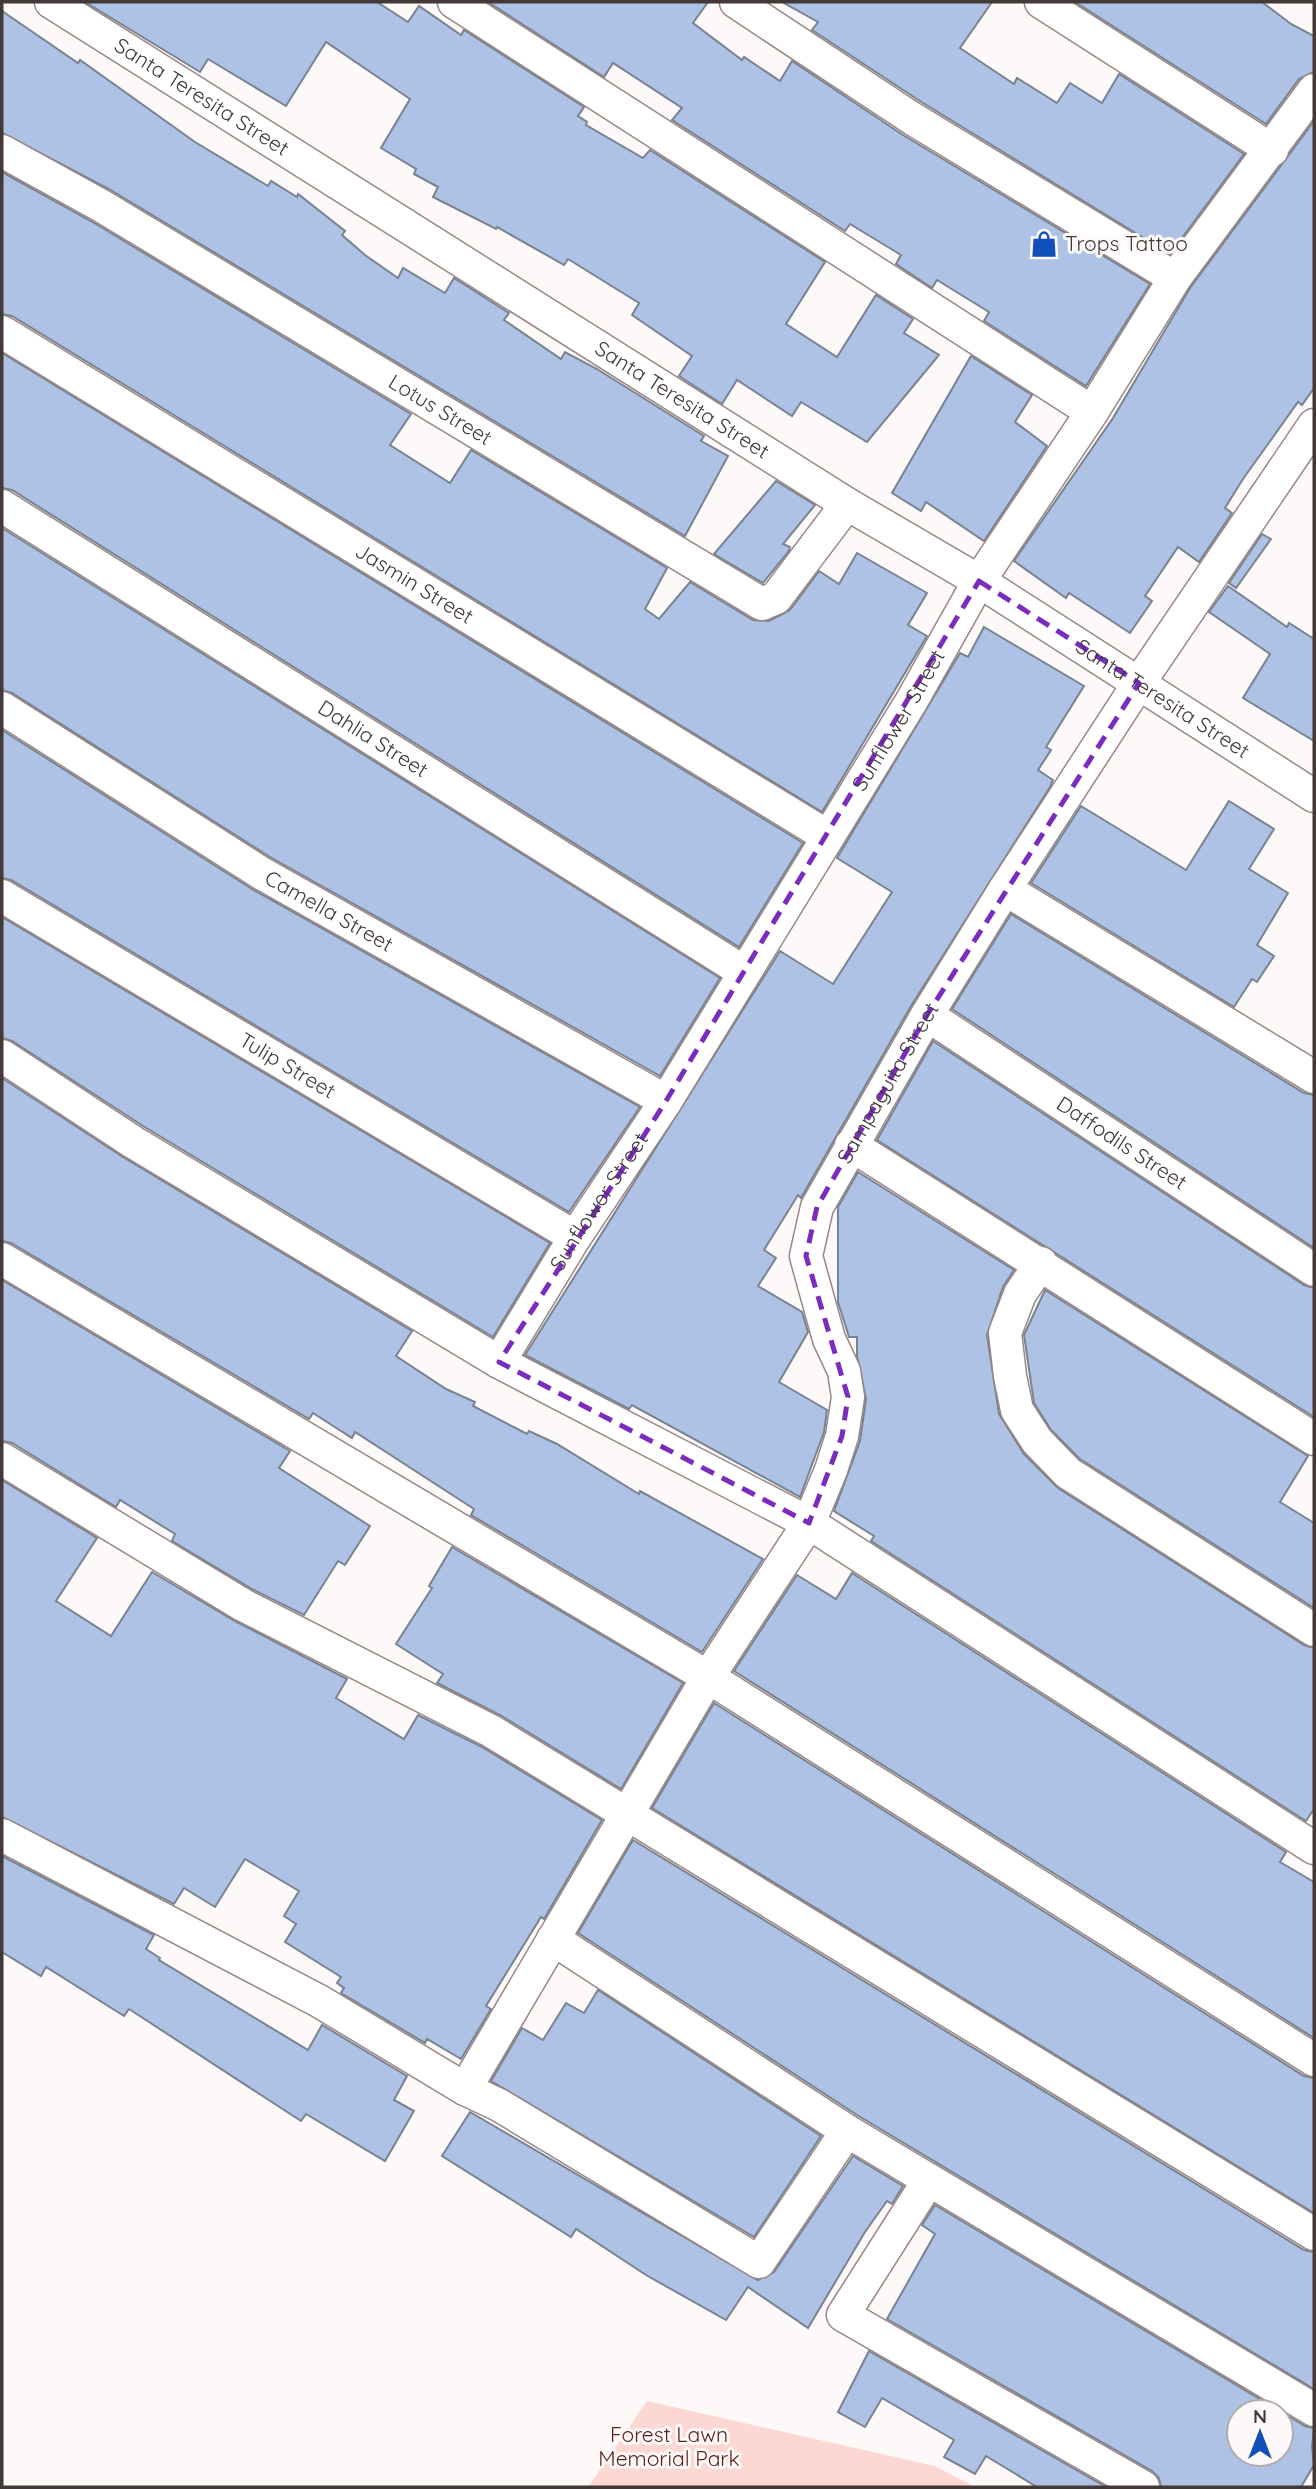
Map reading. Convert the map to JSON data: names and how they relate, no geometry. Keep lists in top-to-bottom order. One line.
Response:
{"streets":{"street":["Santa Teresita Street","Lotus Street","Jasmin Street","Sunflower Street","Dahlia Street","Camella Street","Tulip Street","Sampaguita Street","Daffodils Street"]},"crossings":[["Santa Teresita Street","Lotus Street"],["Santa Teresita Street","Sunflower Street"],["Santa Teresita Street","Sampaguita Street"],["Jasmin Street","Sunflower Street"],["Sunflower Street","Dahlia Street"],["Sunflower Street","Camella Street"],["Sunflower Street","Tulip Street"],["Sampaguita Street","Daffodils Street"]],"parks":["Forest Lawn Memorial Park"],"places":{"shop":["Trops Tattoo"]},"north":"top"}
